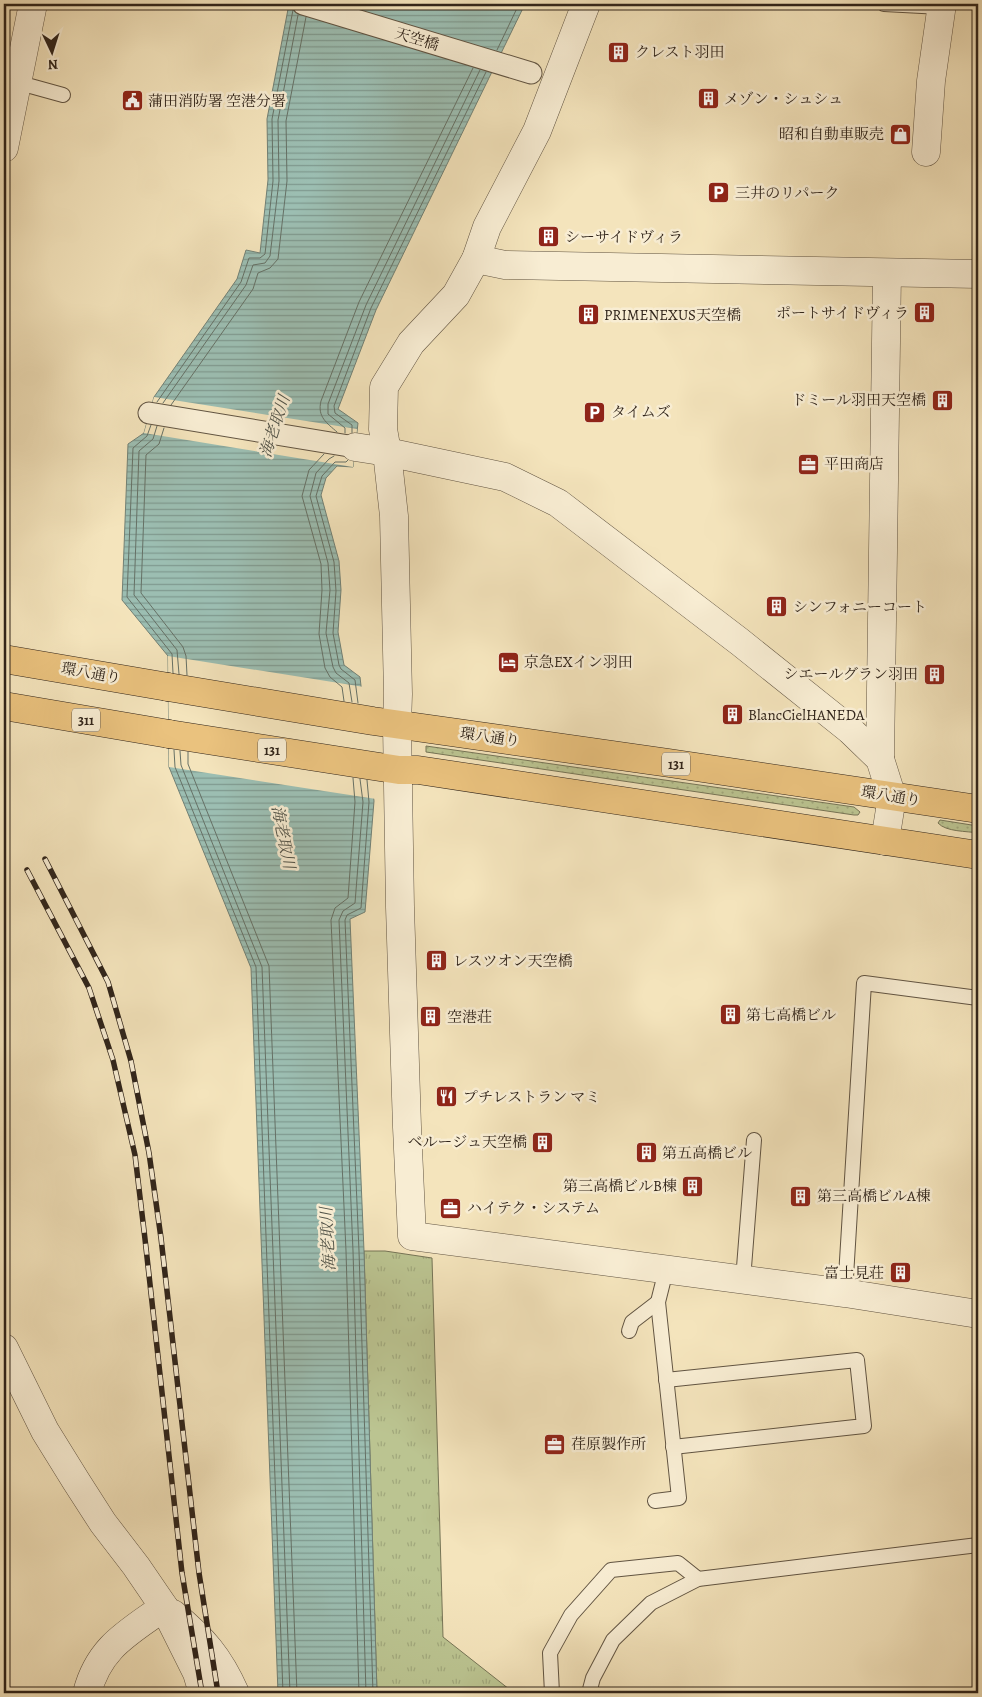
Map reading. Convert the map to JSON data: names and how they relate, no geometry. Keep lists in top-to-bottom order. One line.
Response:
{"streets":{"main road":["環八通り","311","131"],"street":["天空橋"]},"crossings":[["311","131"]],"water":["海老取川"],"places":{"building":["クレスト羽田","メゾン・シュシュ","シーサイドヴィラ","ポートサイドヴィラ","PRIMENEXUS天空橋","ドミール羽田天空橋","シンフォニーコート","シエールグラン羽田","BlancCielHANEDA","レスツオン天空橋","第七高橋ビル","空港荘","ベルージュ天空橋","第五高橋ビル","第三高橋ビルB棟","第三高橋ビルA棟","富士見荘"],"public building":["蒲田消防署 空港分署"],"shop":["昭和自動車販売"],"parking":["三井のリパーク","タイムズ"],"office":["平田商店","ハイテク・システム","荏原製作所"],"hotel":["京急EXイン羽田"],"restaurant":["プチレストラン マミ"]},"north":"bottom"}
